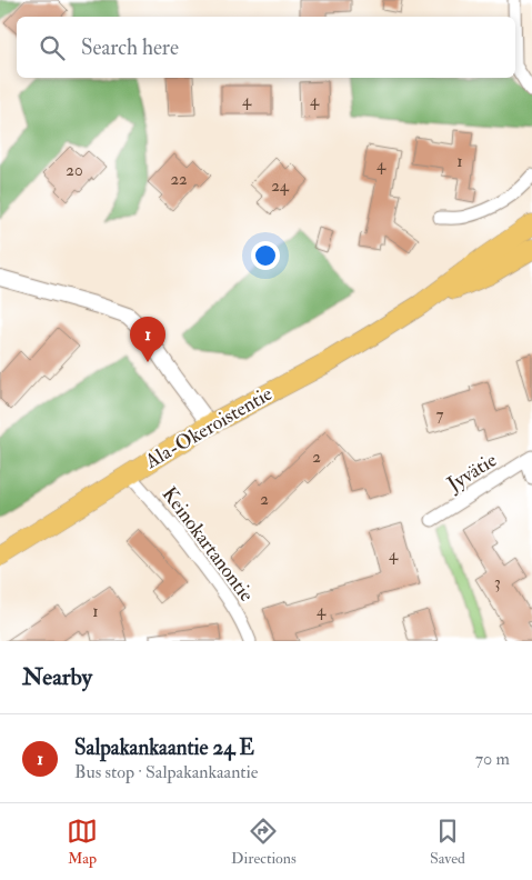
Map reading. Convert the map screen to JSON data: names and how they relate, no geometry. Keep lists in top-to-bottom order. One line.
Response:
{"streets":{"main road":["Ala-Okeroistentie"],"street":["Jyvätie","Keinokartanontie"]},"crossings":[["Ala-Okeroistentie","Keinokartanontie"]],"house_numbers":["4","4","1","4","20","22","24","7","2","2","4","3","4","1"],"page":{"search":"Search here","pins":"1","heading":"Nearby","list":[{"mark":"1","name":"Salpakankaantie 24 E","note":"Bus stop · Salpakankaantie","value":"70 m"}],"nav":["Map","Directions","Saved"]}}
